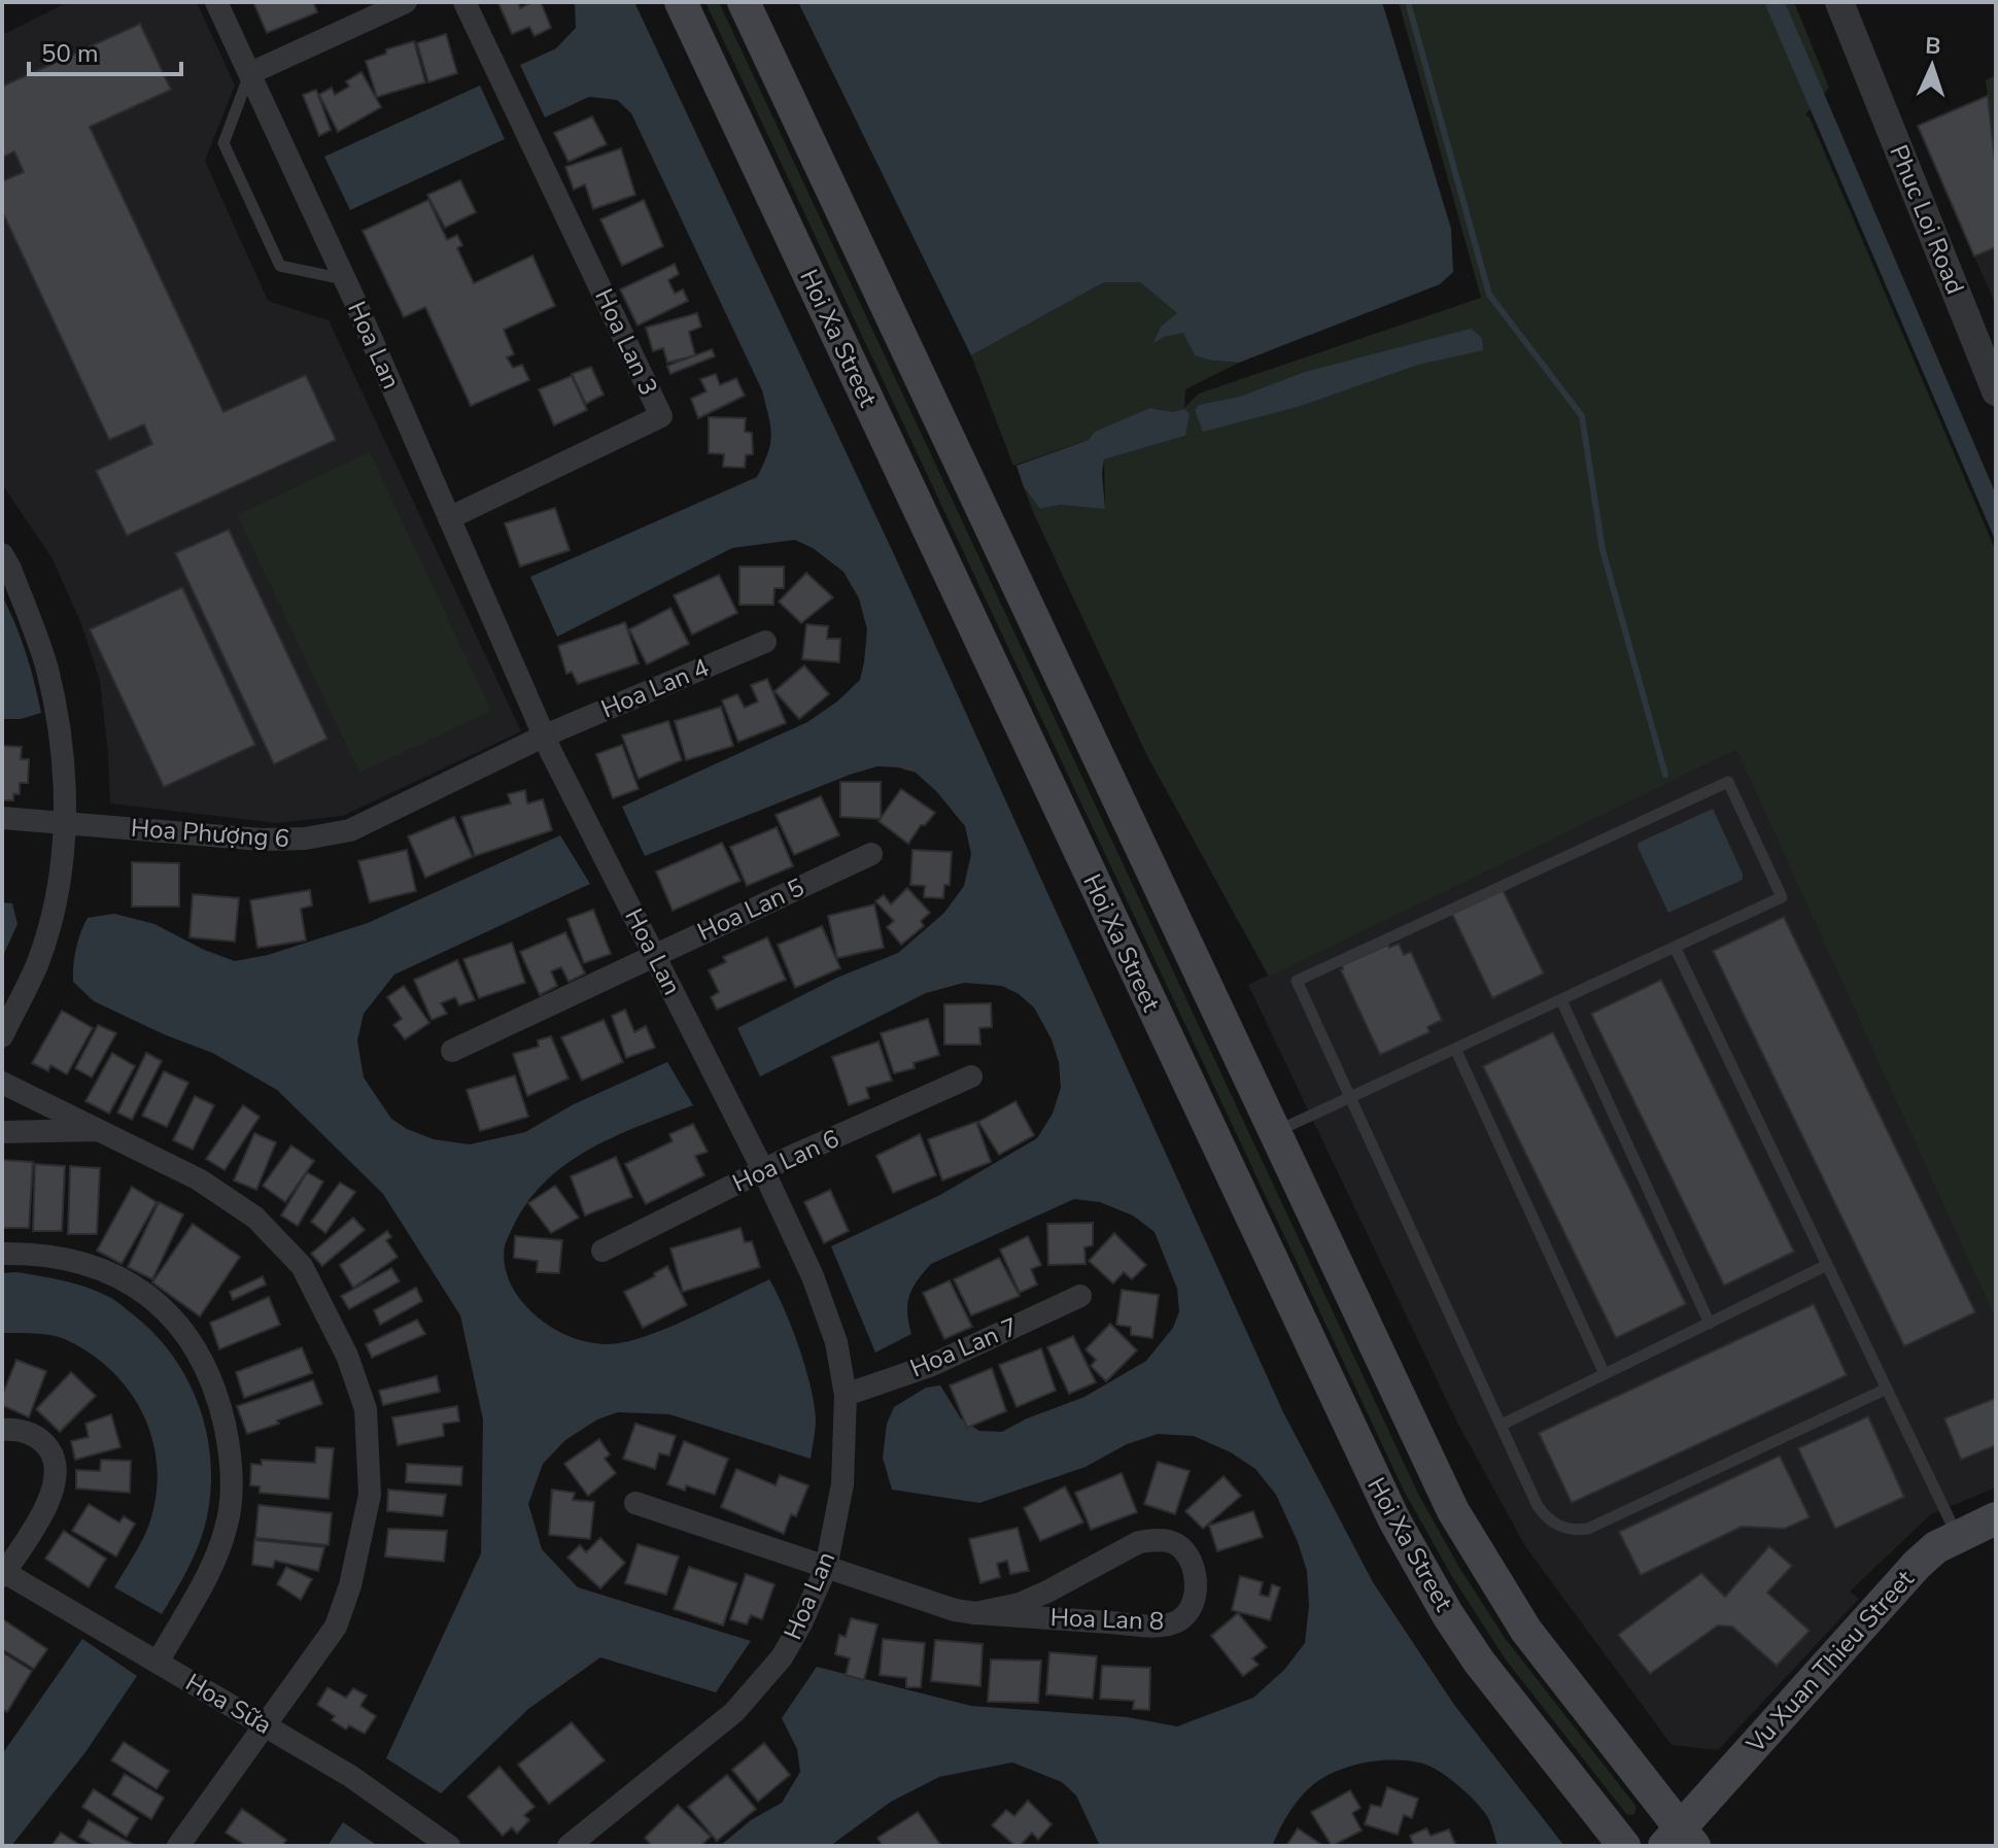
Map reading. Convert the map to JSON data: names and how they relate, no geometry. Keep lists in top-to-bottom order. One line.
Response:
{"streets":{"main road":["Hoi Xa Street","Vu Xuan Thieu Street"],"street":["Phuc Loi Road","Hoa Lan 3","Hoa Lan","Hoa Lan 4","Hoa Phượng 6","Hoa Lan 5","Hoa Lan 6","Hoa Lan 7","Hoa Lan 8","Hoa Sữa"]},"crossings":[["Hoa Lan 3","Hoa Lan"],["Hoa Lan","Hoa Lan 4"],["Hoa Lan","Hoa Phượng 6"],["Hoa Lan","Hoa Lan 5"],["Hoa Lan","Hoa Lan 6"],["Hoa Lan","Hoa Lan 7"],["Hoa Lan","Hoa Lan 8"],["Hoa Lan 4","Hoa Phượng 6"]],"scale_bar":"50 m","north":"top"}
